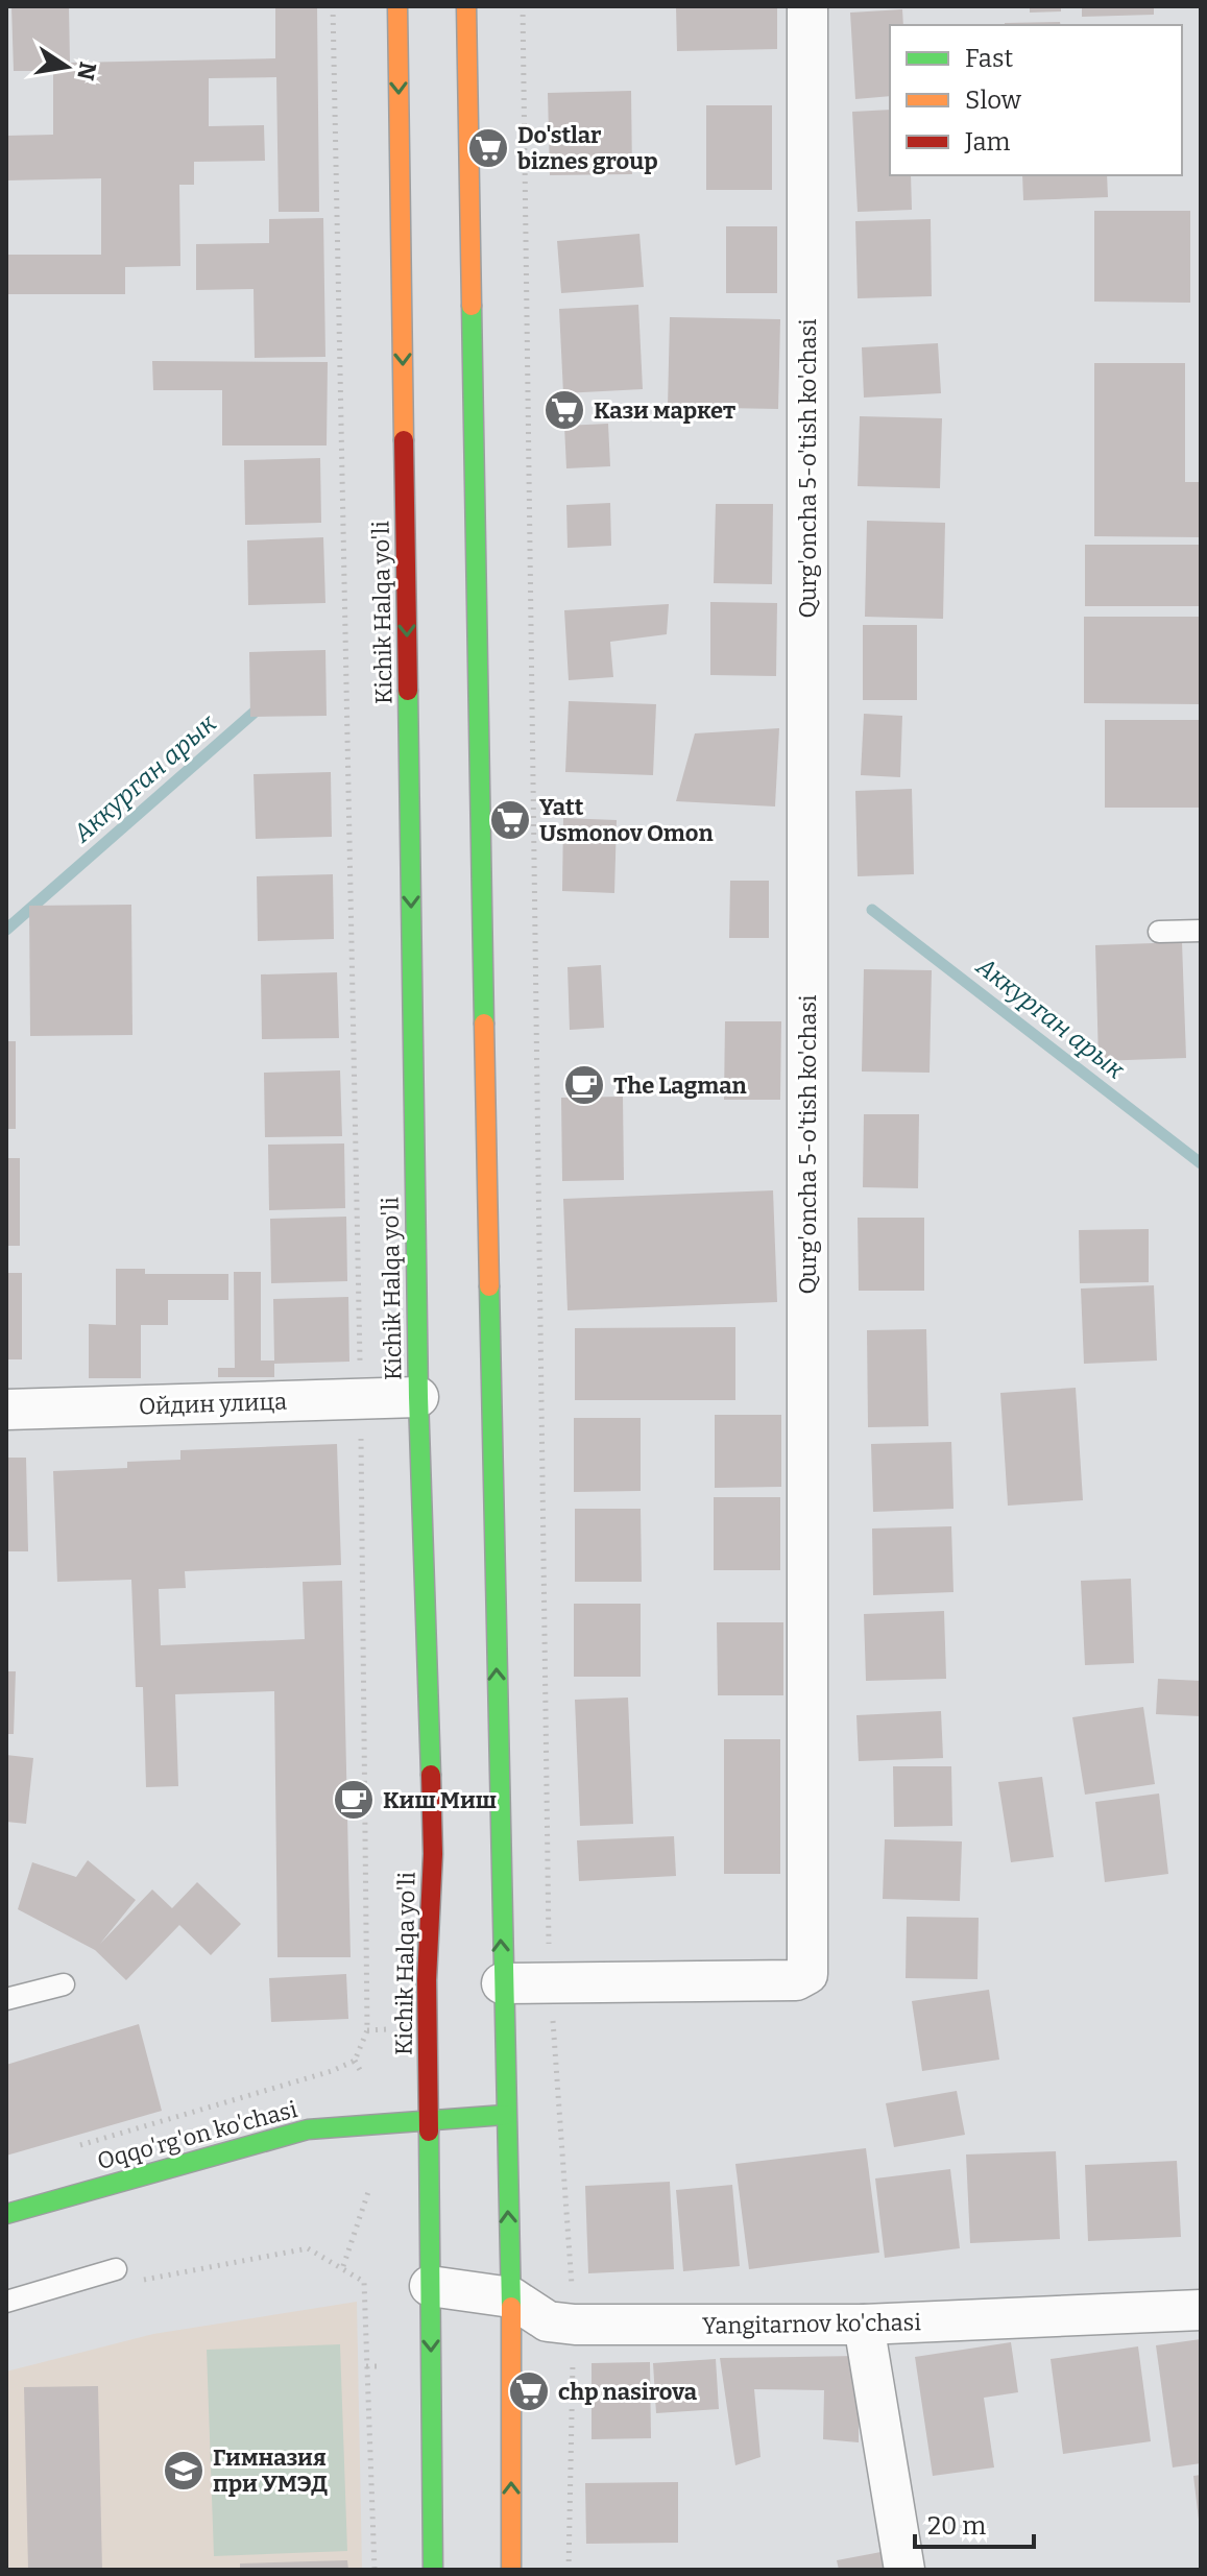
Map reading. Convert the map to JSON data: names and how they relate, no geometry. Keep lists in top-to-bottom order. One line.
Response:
{"streets":{"main road":["Kichik Halqa yo'li","Oqqo'rg'on ko'chasi"],"street":["Qurg'oncha 5-o'tish ko'chasi","Ойдин улица","Yangitarnov ko'chasi"]},"crossings":[["Kichik Halqa yo'li","Ойдин улица"],["Kichik Halqa yo'li","Oqqo'rg'on ko'chasi"],["Kichik Halqa yo'li","Yangitarnov ko'chasi"]],"water":["Аккурган арык"],"places":{"supermarket":["Do'stlar biznes group","Кази маркет","Yatt Usmonov Omon","chp nasirova"],"cafe":["The Lagman","Киш Миш"],"school or university":["Гимназия при УМЭД"]},"legend":["Fast","Slow","Jam"],"scale_bar":"20 m","north":"right"}
